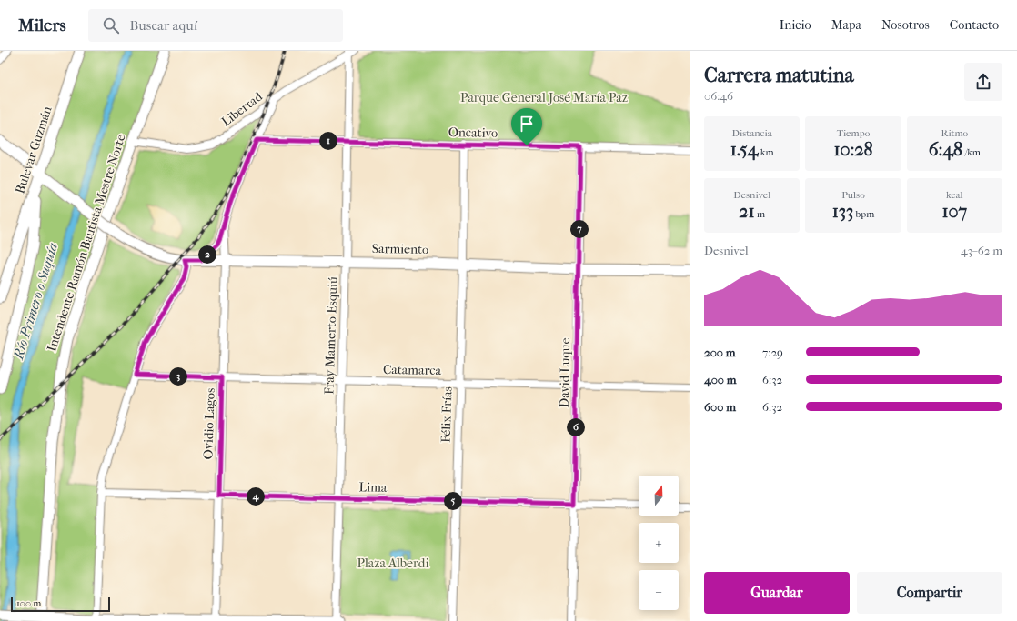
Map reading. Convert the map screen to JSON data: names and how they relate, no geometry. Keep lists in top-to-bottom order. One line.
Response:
{"streets":{"main road":["Bulevar Guzmán","Intendente Ramón Bautista Mestre Norte","Sarmiento"],"street":["Libertad","Oncativo","Fray Mamerto Esquiú","Catamarca","David Luque","Félix Frías","Ovidio Lagos","Lima"]},"crossings":[["Libertad","Intendente Ramón Bautista Mestre Norte"],["Libertad","Fray Mamerto Esquiú"],["Libertad","Ovidio Lagos"],["Oncativo","Fray Mamerto Esquiú"],["Oncativo","David Luque"],["Oncativo","Félix Frías"],["Oncativo","Ovidio Lagos"],["Bulevar Guzmán","Sarmiento"],["Sarmiento","Fray Mamerto Esquiú"],["Sarmiento","David Luque"],["Sarmiento","Félix Frías"],["Sarmiento","Ovidio Lagos"],["Fray Mamerto Esquiú","Catamarca"],["Fray Mamerto Esquiú","Lima"],["Catamarca","David Luque"],["Catamarca","Félix Frías"],["Catamarca","Ovidio Lagos"],["David Luque","Lima"],["Félix Frías","Lima"],["Ovidio Lagos","Lima"]],"water":["Río Primero o Suquía"],"parks":["Parque General José María Paz","Plaza Alberdi"],"scale_bar":"100 m","north":"top","page":{"header":"Milers","search":"Buscar aquí","nav":["Inicio","Mapa","Nosotros","Contacto"],"heading":["Carrera matutina","06:46"],"stats":[["Distancia","1.54 km"],["Tiempo","10:28"],["Ritmo","6:48 /km"],["Desnivel","21 m"],["Pulso","133 bpm"],["kcal","107"]],"pins":["1","7","2","3","6","4","5"],"chart":["Desnivel","43–62 m"],"list":[{"name":"200 m","note":"7:29"},{"name":"400 m","note":"6:32"},{"name":"600 m","note":"6:32"}],"map_buttons":["+","−"],"buttons":["Guardar","Compartir"],"scale":"100 m"}}
